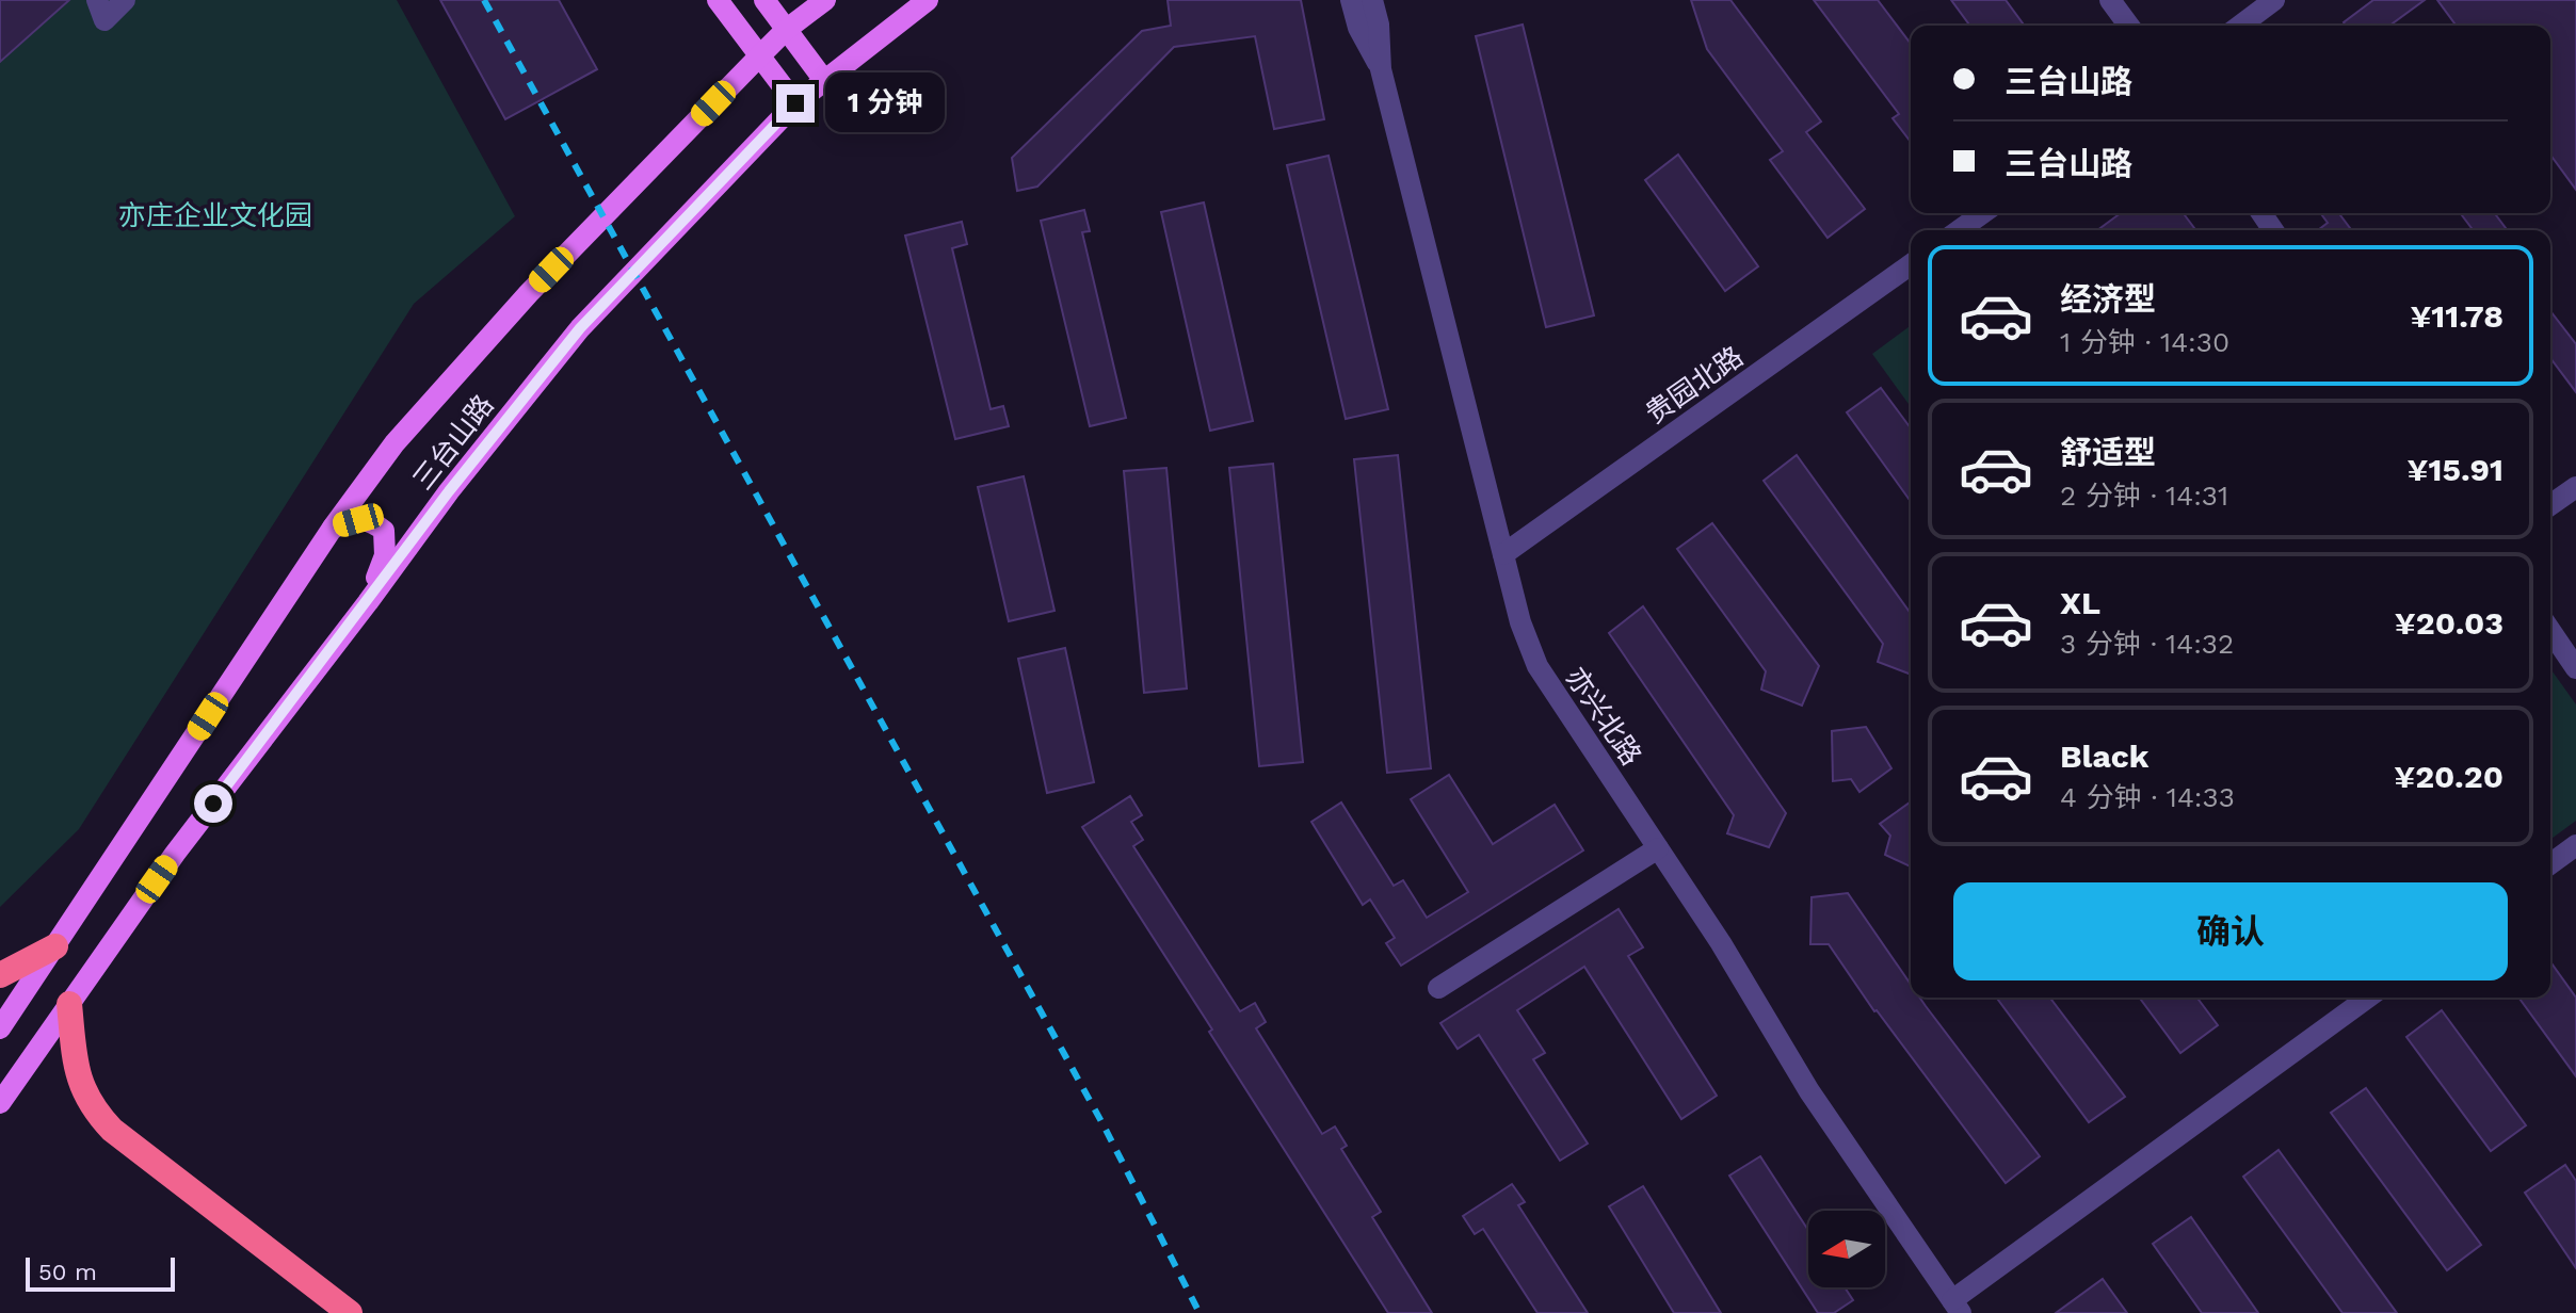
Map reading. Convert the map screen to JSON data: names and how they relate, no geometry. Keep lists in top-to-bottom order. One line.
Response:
{"streets":{"main road":["三台山路"],"street":["贵园北路","亦兴北路"]},"crossings":[["贵园北路","亦兴北路"]],"parks":["亦庄企业文化园"],"scale_bar":"50 m","north":"left","page":{"banner":["三台山路","三台山路"],"bubble":"1 分钟","list":[{"name":"经济型","note":"1 分钟 · 14:30","value":"¥11.78"},{"name":"舒适型","note":"2 分钟 · 14:31","value":"¥15.91"},{"name":"XL","note":"3 分钟 · 14:32","value":"¥20.03"},{"name":"Black","note":"4 分钟 · 14:33","value":"¥20.20"}],"buttons":"确认","scale":"50 m"}}
